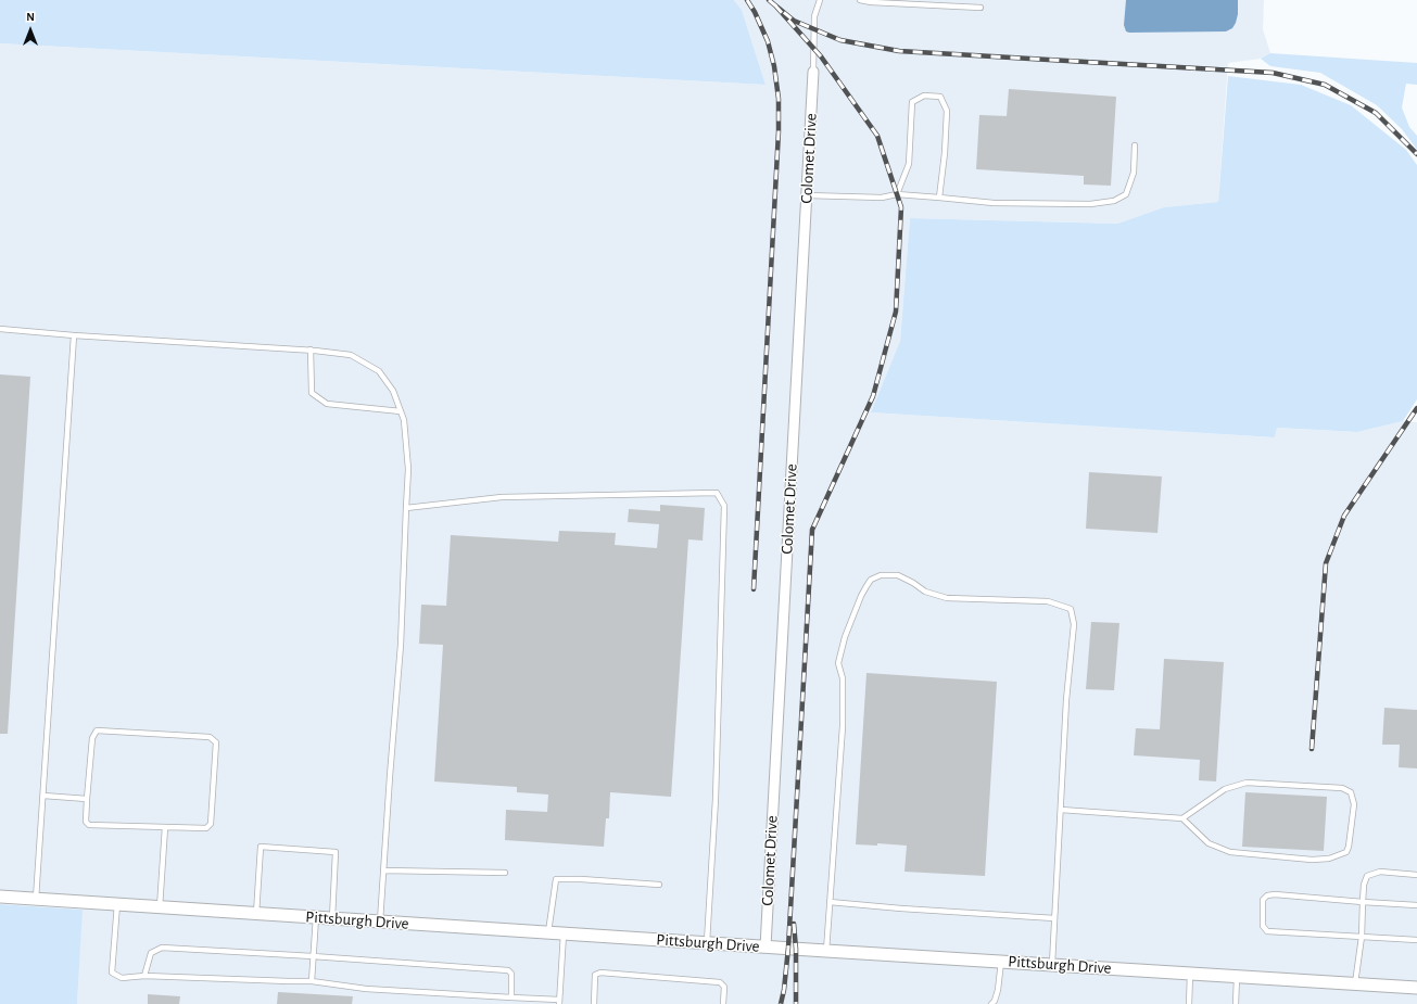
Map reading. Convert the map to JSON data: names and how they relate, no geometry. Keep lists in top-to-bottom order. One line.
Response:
{"streets":{"street":["Colomet Drive","Pittsburgh Drive"]},"crossings":[["Colomet Drive","Pittsburgh Drive"]],"north":"top"}
